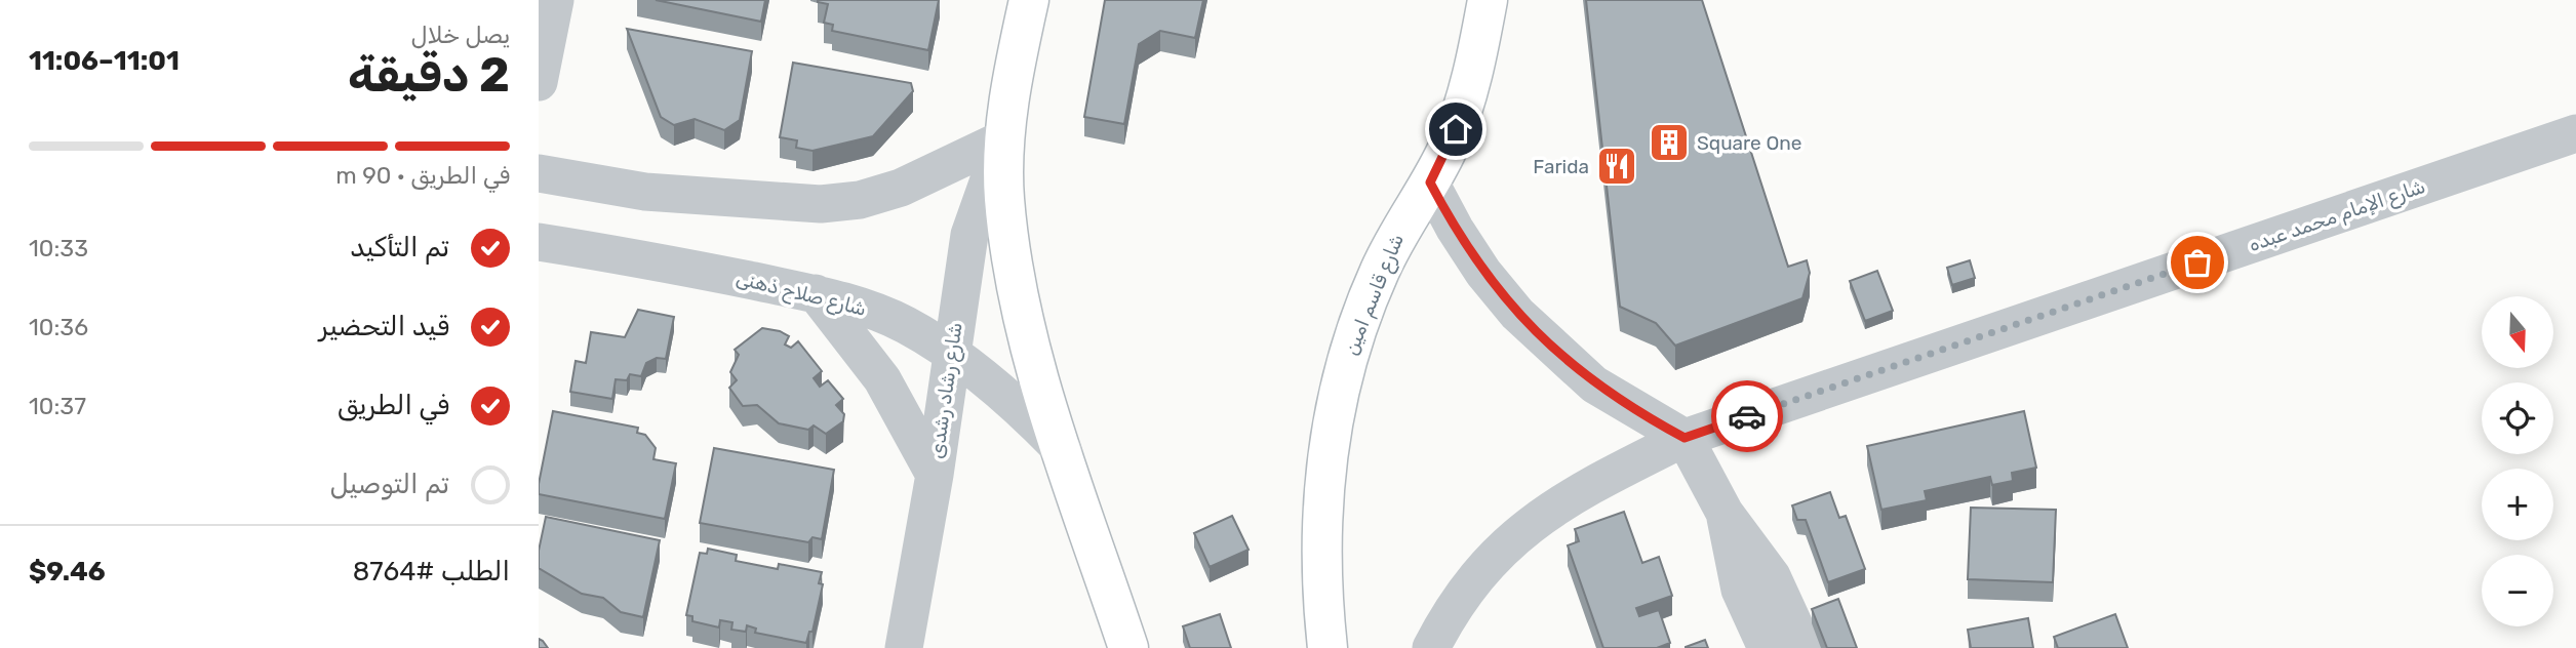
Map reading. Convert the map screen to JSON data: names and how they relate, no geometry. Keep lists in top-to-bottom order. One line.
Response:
{"streets":{"main road":["شارع قاسم امين"],"street":["شارع الإمام محمد عبده","شارع صلاح ذهنى","شارع رشاد رشدى"]},"crossings":[["شارع صلاح ذهنى","شارع رشاد رشدى"]],"places":{"building":["Square One"],"restaurant":["Farida"]},"north":"bottom","page":{"heading":["2 دقيقة","يصل خلال","11:01–11:06"],"panel":["الطلب #8764","$9.46"],"bar":"في الطريق · 90 m","list":[["تم التأكيد","10:33"],["قيد التحضير","10:36"],["في الطريق","10:37"],"تم التوصيل"],"map_buttons":["+","−"]}}
